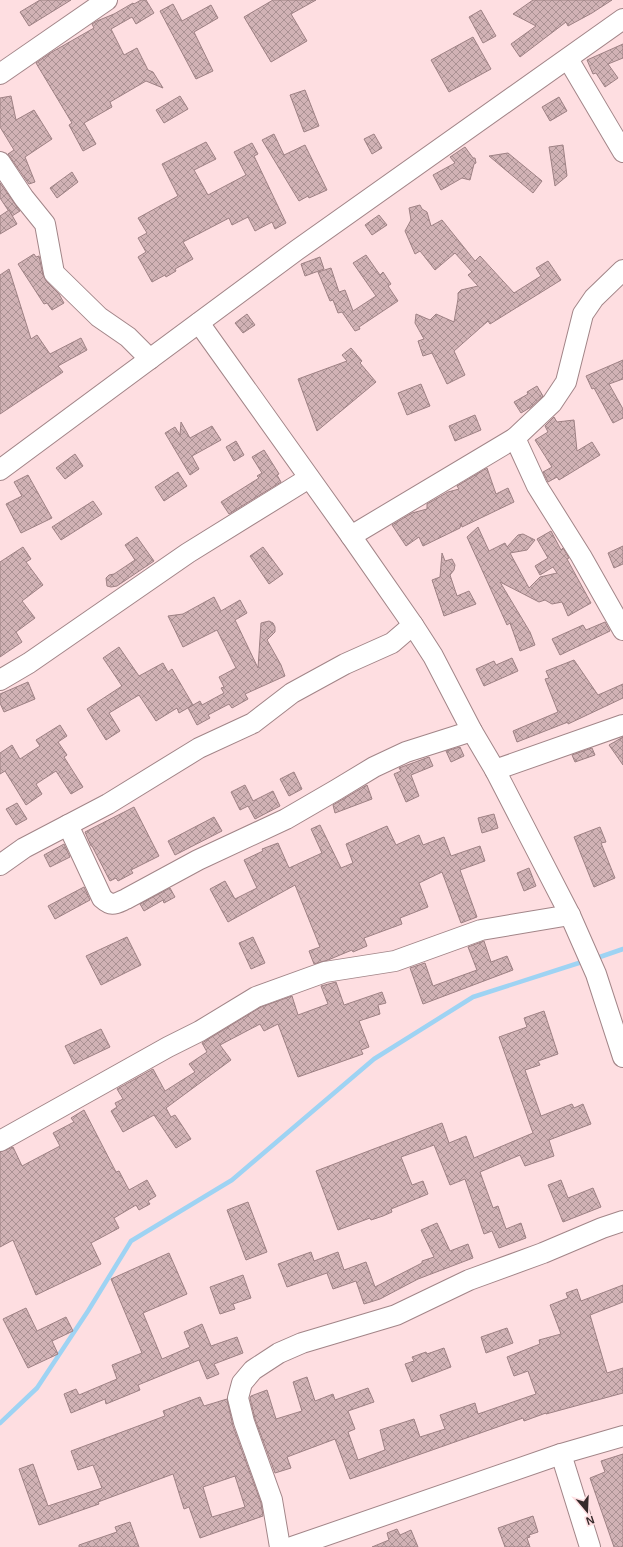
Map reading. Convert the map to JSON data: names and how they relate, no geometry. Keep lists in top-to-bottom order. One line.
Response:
{"north":"bottom"}
